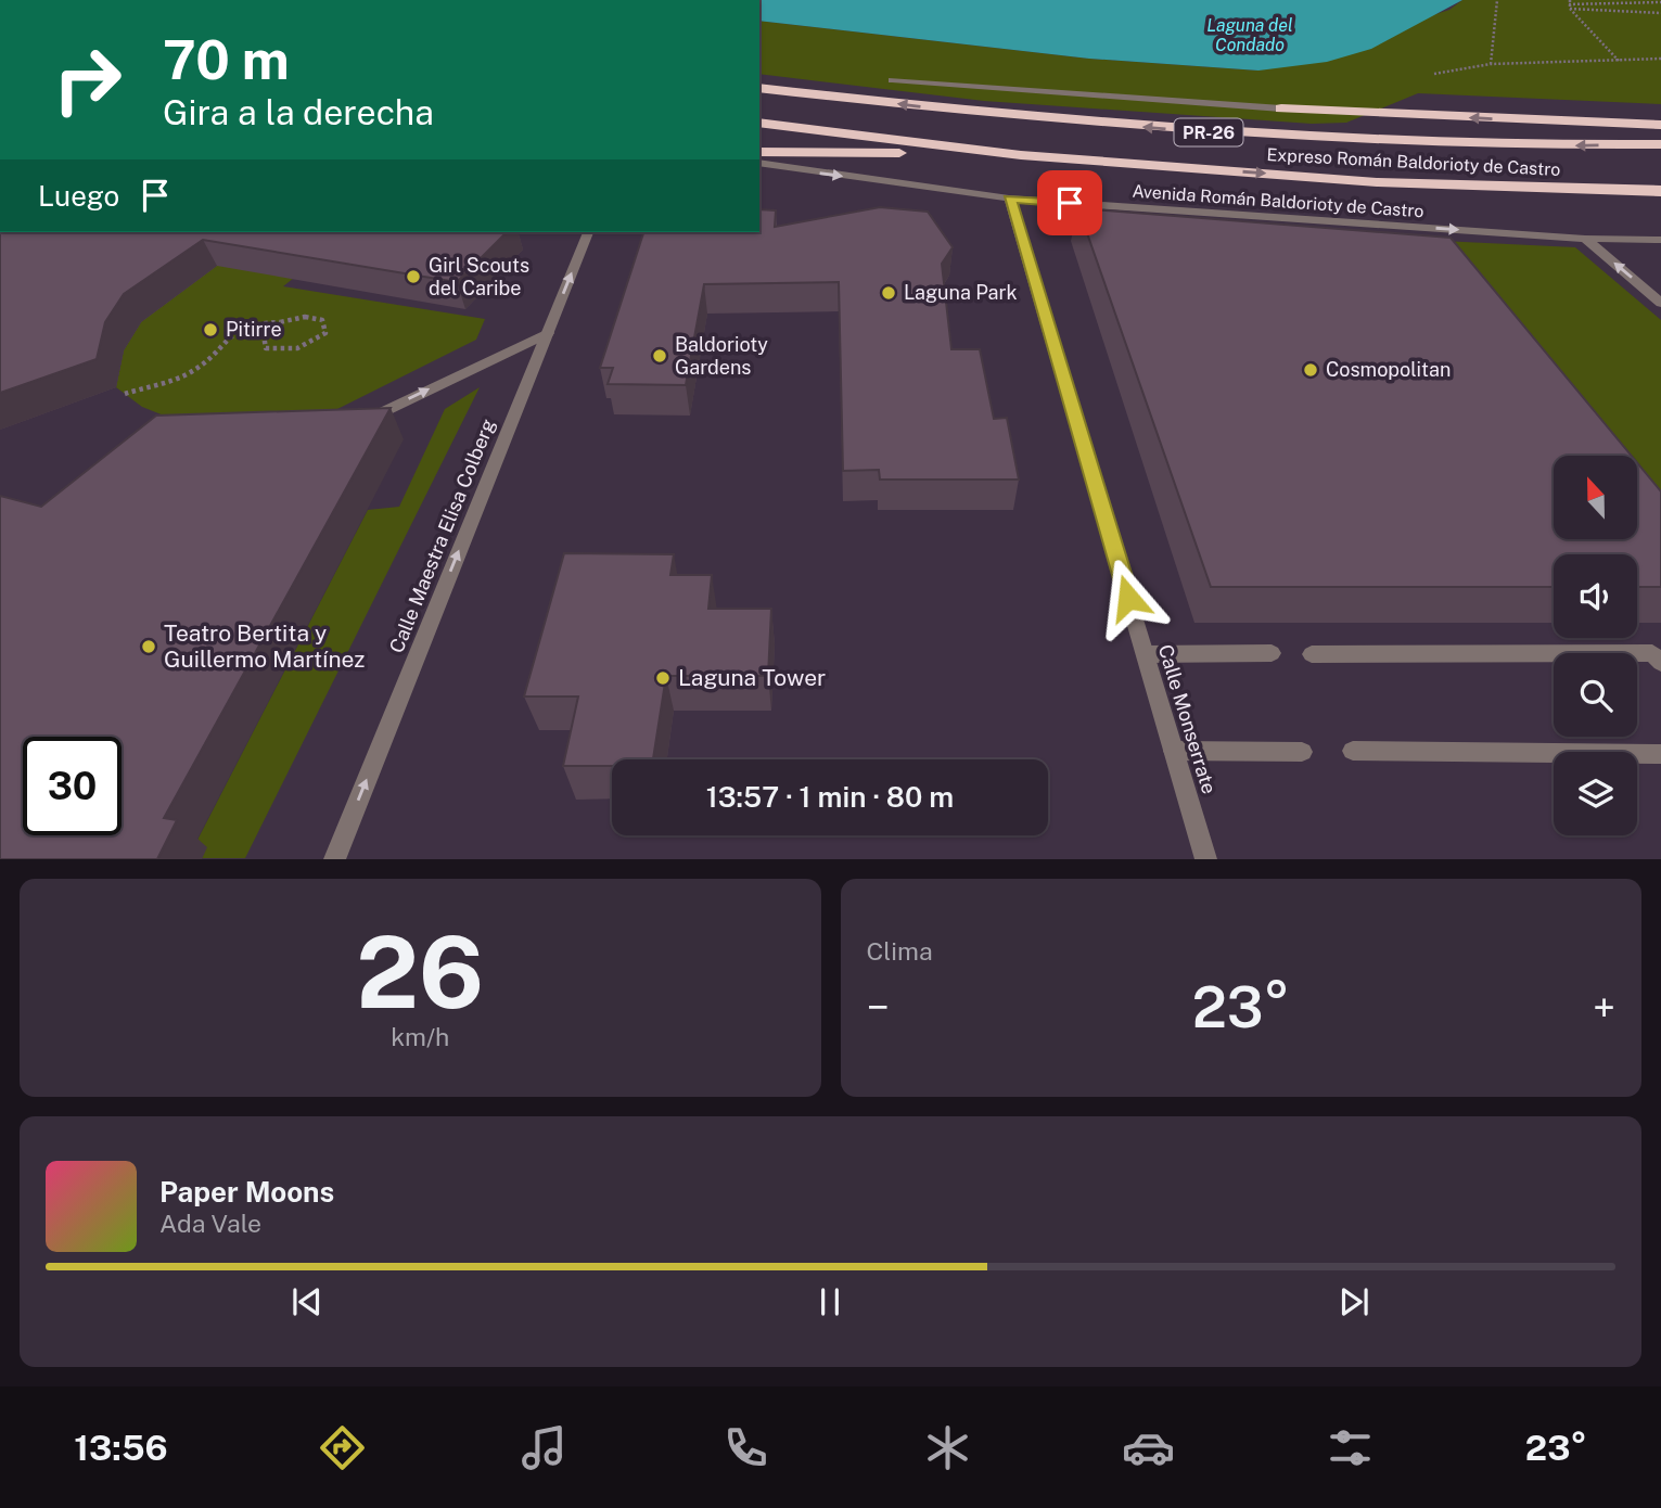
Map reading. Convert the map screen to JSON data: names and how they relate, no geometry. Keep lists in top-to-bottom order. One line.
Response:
{"streets":{"highway":["PR-26","Expreso Román Baldorioty de Castro"],"street":["Avenida Román Baldorioty de Castro","Calle Maestra Elisa Colberg","Calle Monserrate"]},"crossings":[["Avenida Román Baldorioty de Castro","Calle Monserrate"]],"one_way":["Calle Maestra Elisa Colberg"],"water":["Laguna del Condado"],"places":["Girl Scouts del Caribe","Laguna Park","Pitirre","Baldorioty Gardens","Cosmopolitan","Teatro Bertita y Guillermo Martínez","Laguna Tower"],"north":"top","page":{"turn":["70 m","Gira a la derecha"],"then":"Luego","limit":"30","trip":"13:57 · 1 min · 80 m","tile":[["26","km/h"],"Clima"],"heat":["−","23°","+"],"song":["Paper Moons","Ada Vale"],"tabs":["13:56","23°"]}}
